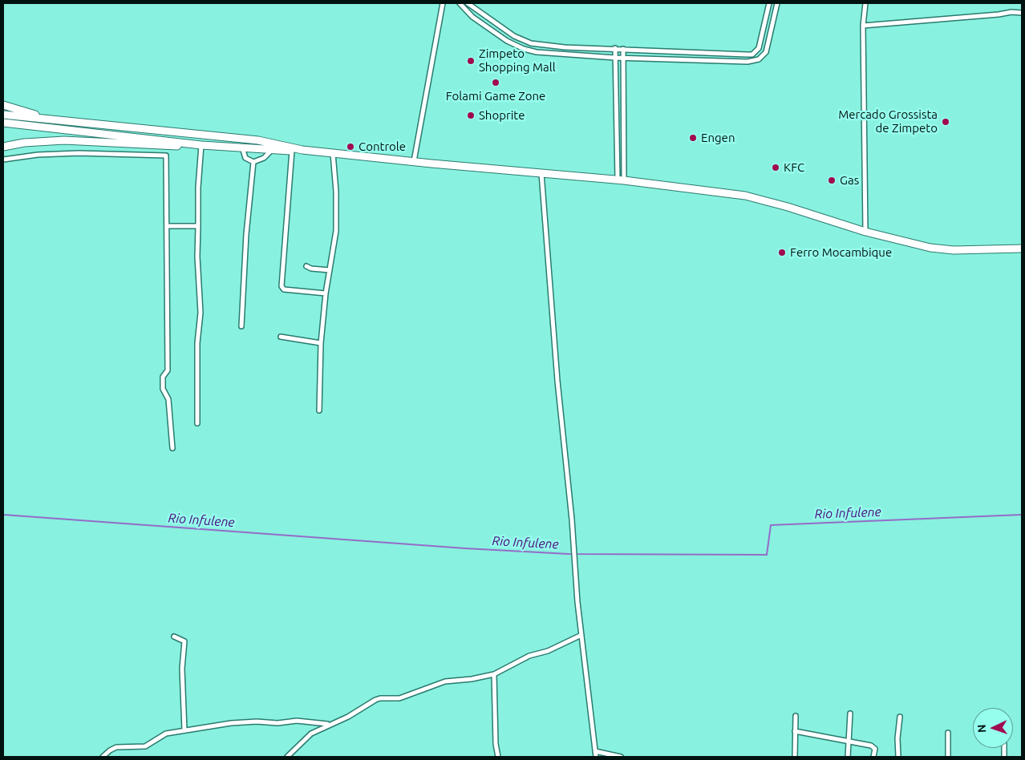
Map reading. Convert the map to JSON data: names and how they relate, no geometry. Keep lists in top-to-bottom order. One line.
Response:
{"water":["Rio Infulene"],"places":["Zimpeto Shopping Mall","Folami Game Zone","Shoprite","Mercado Grossista de Zimpeto","Engen","Controle","KFC","Gas","Ferro Mocambique"],"north":"left"}
